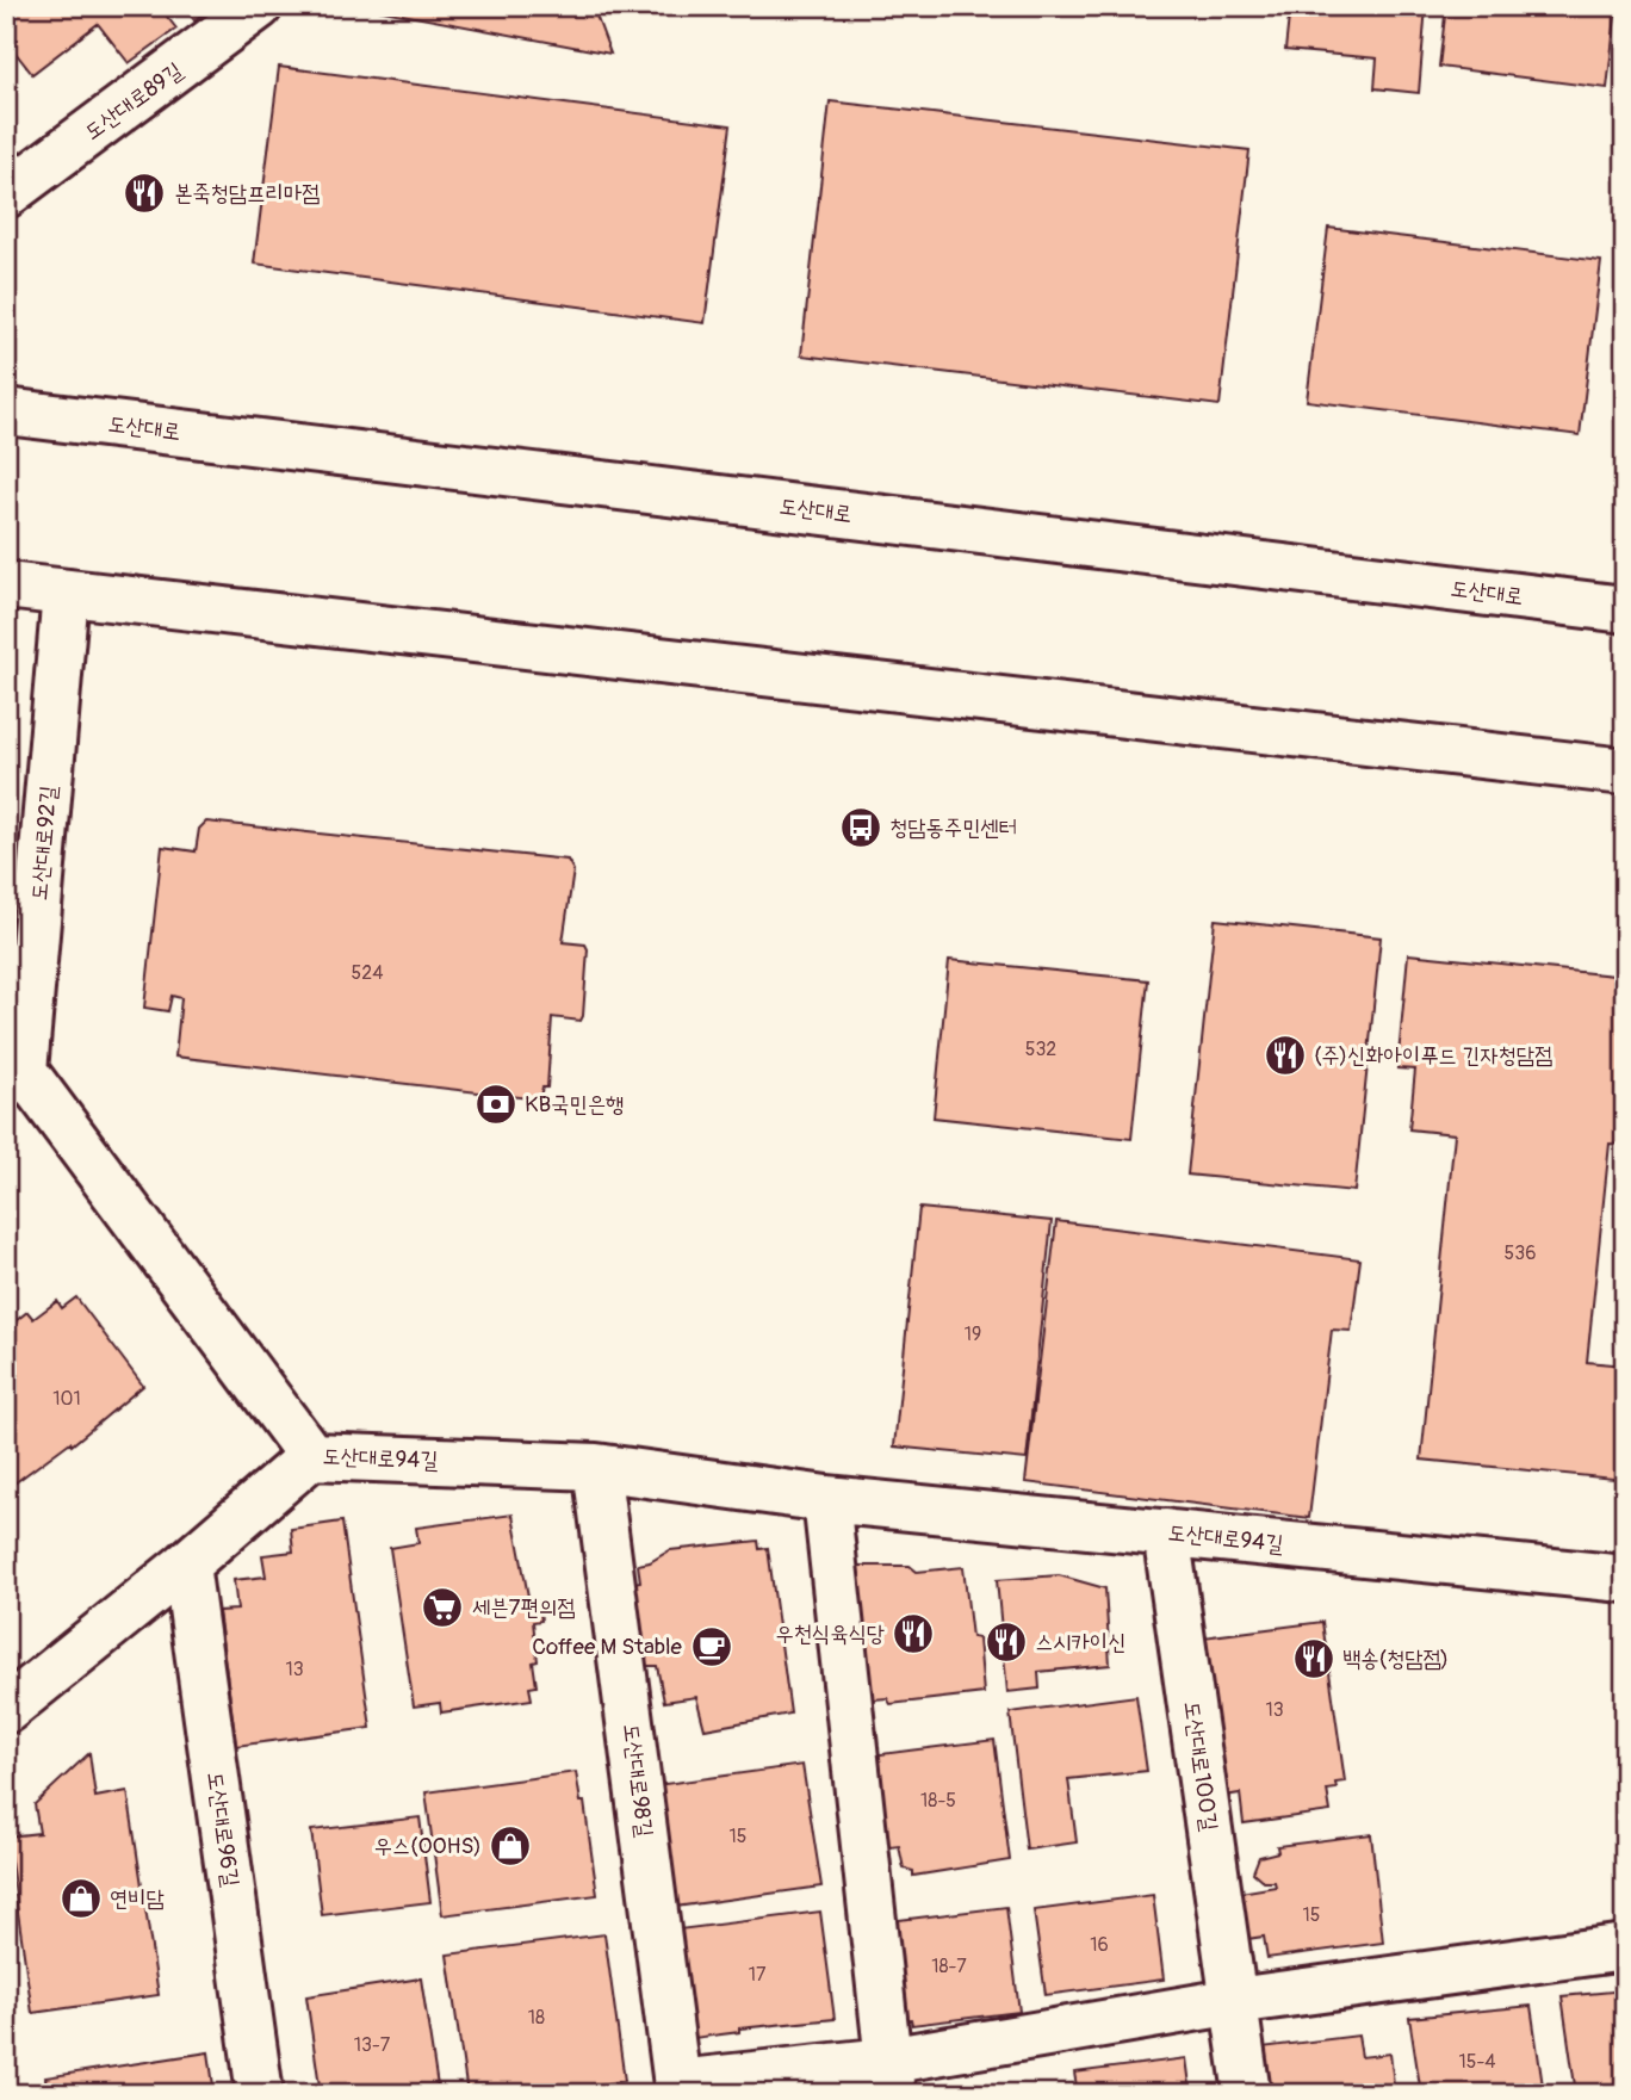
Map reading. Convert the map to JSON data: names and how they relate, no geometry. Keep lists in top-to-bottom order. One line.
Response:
{"streets":{"street":["도산대로89길","도산대로","도산대로92길","도산대로94길","도산대로100길","도산대로98길","도산대로96길"]},"crossings":[["도산대로92길","도산대로94길"],["도산대로94길","도산대로100길"],["도산대로94길","도산대로98길"]],"places":{"restaurant":["본죽청담프리마점","(주)신화아이푸드 긴자청담점","우천식육식당","스시카이신","백송(청담점)"],"bus stop":["청담동주민센터"],"bank":["KB국민은행"],"supermarket":["세븐7편의점"],"cafe":["Coffee M Stable"],"shop":["우스(OOHS)","연비담"]},"house_numbers":["524","532","536","19","101","13","13","18-5","15","15","16","18-7","17","18","13-7","15-4"]}
